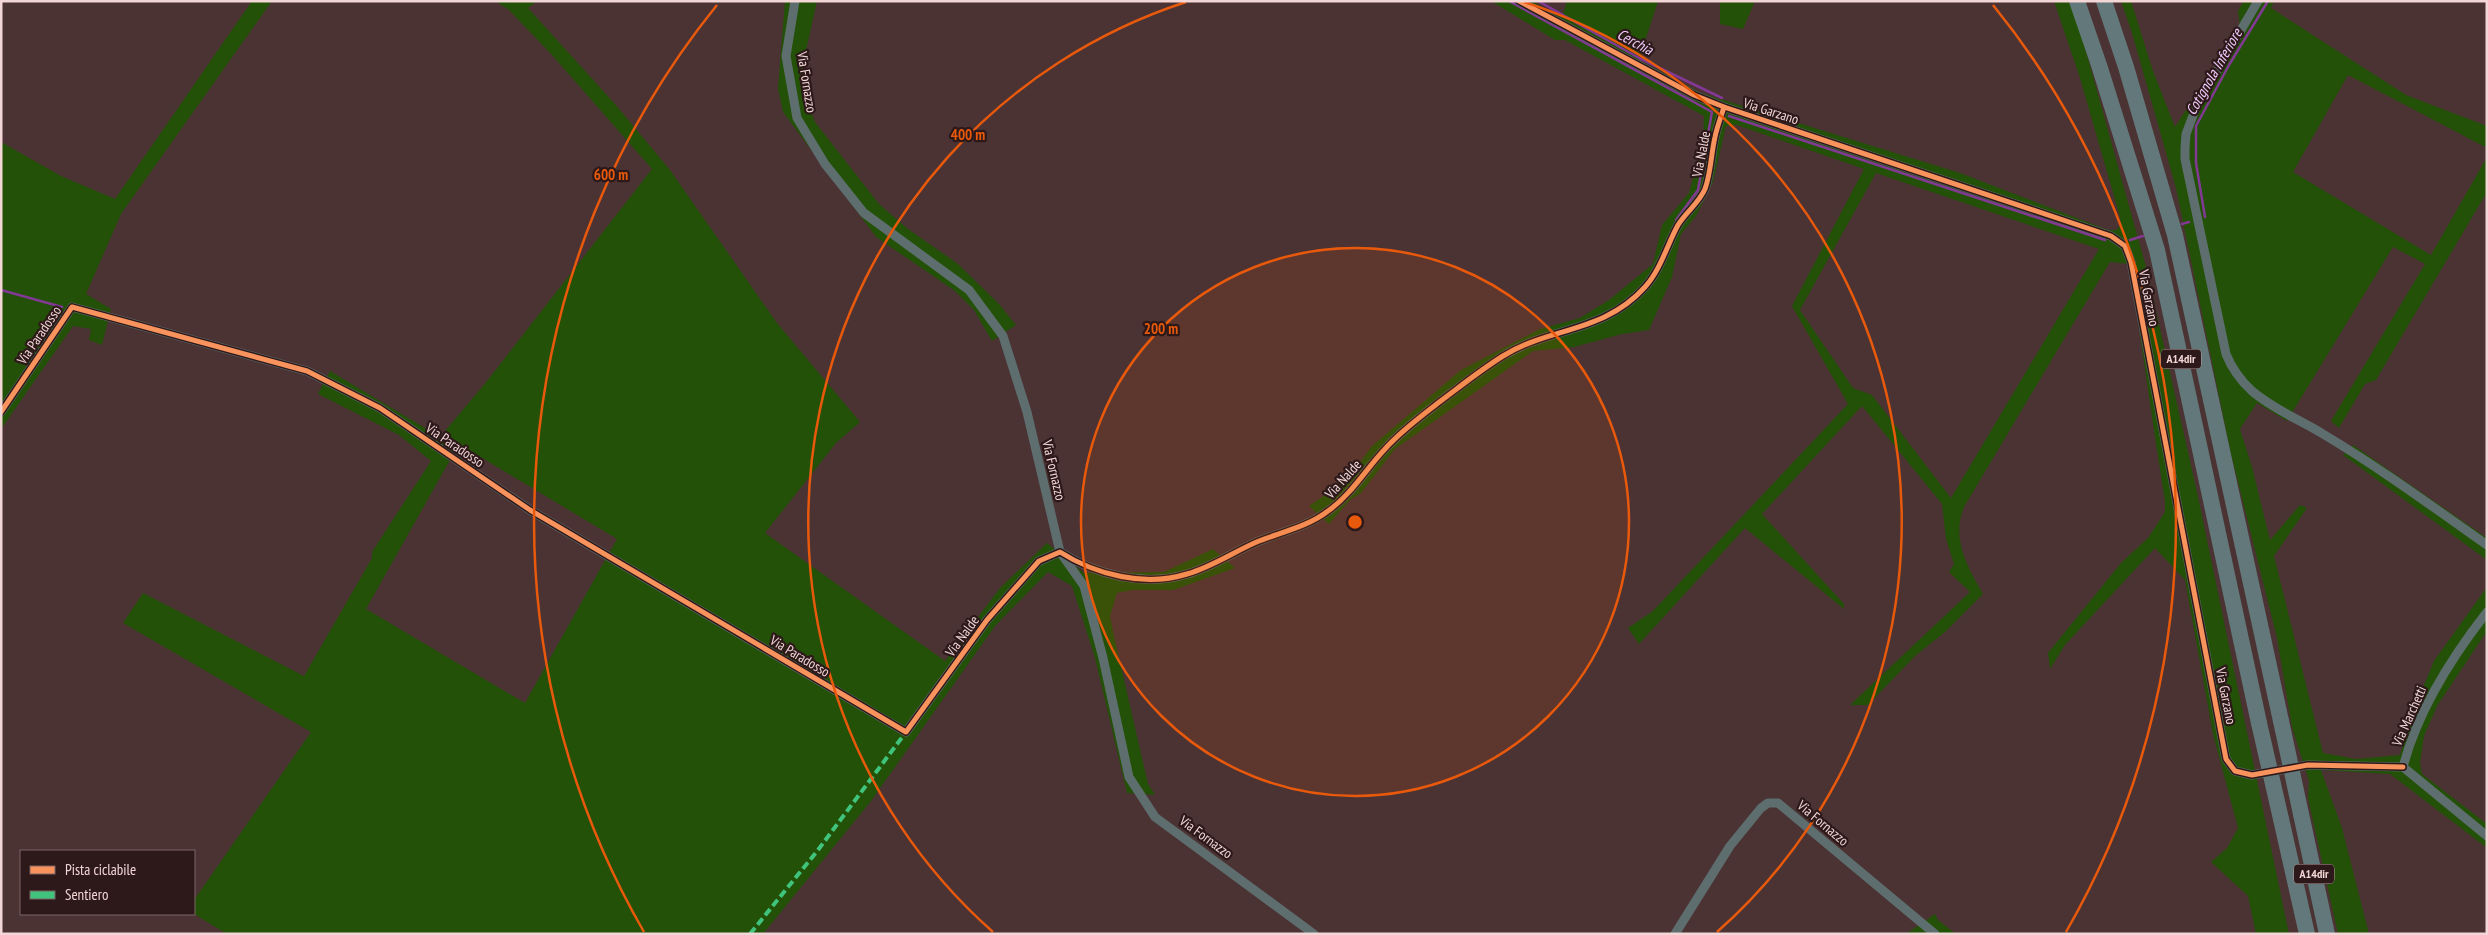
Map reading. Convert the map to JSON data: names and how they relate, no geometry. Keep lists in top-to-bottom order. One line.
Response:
{"streets":{"highway":["A14dir"],"street":["Via Fornazzo","Via Garzano","Via Nalde","Via Paradosso","Via Marchetti"]},"crossings":[["Via Fornazzo","Via Nalde"],["Via Garzano","Via Nalde"],["Via Garzano","Via Marchetti"],["Via Nalde","Via Paradosso"]],"water":["Cerchia","Cotignola Inferiore"],"legend":["Pista ciclabile","Sentiero"],"rings":["400 m","600 m","200 m"]}
